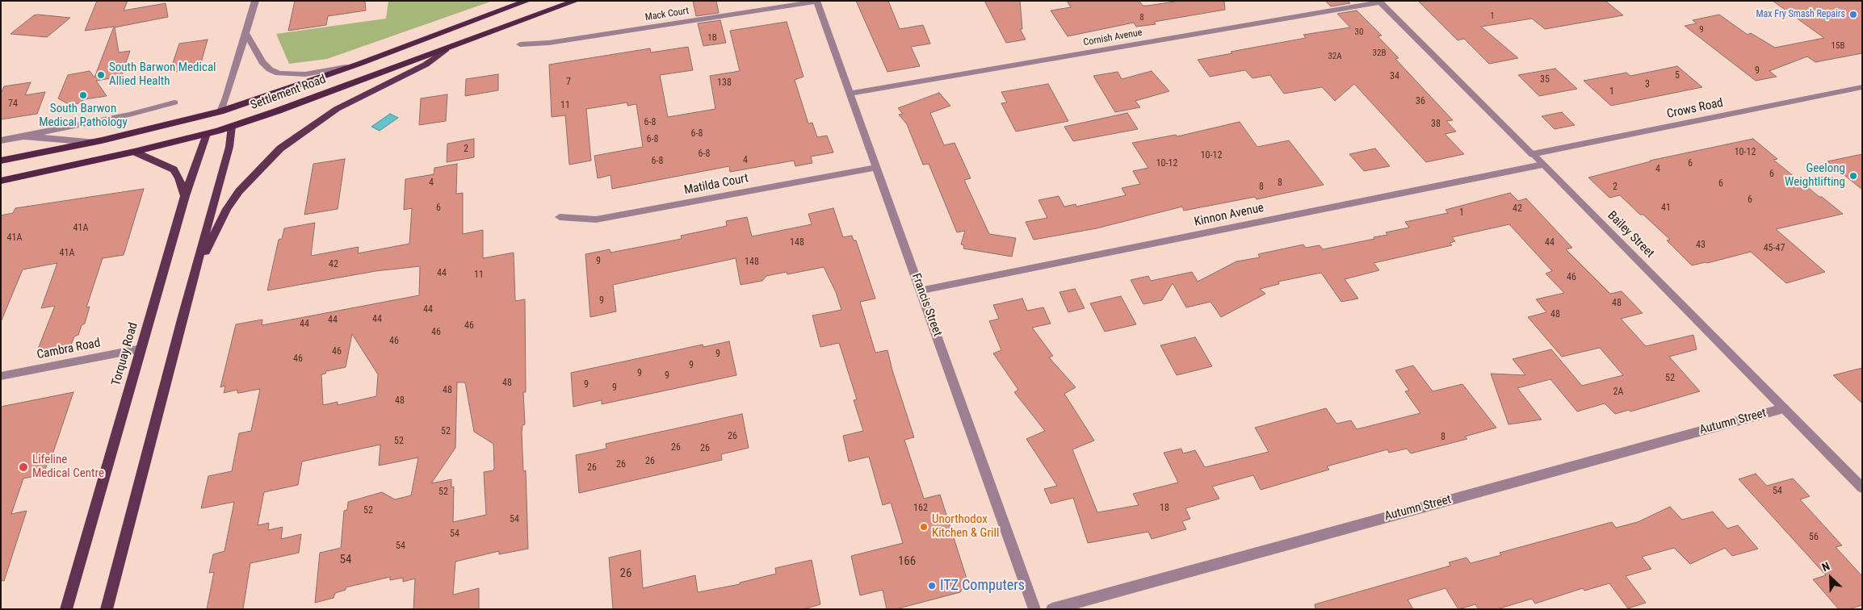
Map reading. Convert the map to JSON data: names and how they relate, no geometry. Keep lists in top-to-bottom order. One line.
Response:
{"streets":{"highway":["Settlement Road","Torquay Road"],"street":["Mack Court","Cornish Avenue","Crows Road","Matilda Court","Kinnon Avenue","Bailey Street","Francis Street","Cambra Road","Autumn Street"]},"crossings":[["Mack Court","Francis Street"],["Cornish Avenue","Bailey Street"],["Cornish Avenue","Francis Street"],["Settlement Road","Torquay Road"],["Crows Road","Bailey Street"],["Matilda Court","Francis Street"],["Kinnon Avenue","Bailey Street"],["Kinnon Avenue","Francis Street"],["Bailey Street","Autumn Street"],["Cambra Road","Torquay Road"]],"places":["Max Fry Smash Repairs","South Barwon Medical Allied Health","South Barwon Medical Pathology","Geelong Weightlifting","Lifeline Medical Centre","Unorthodox Kitchen & Grill","ITZ Computers"],"house_numbers":["1","8","9","30","1B","15B","32B","32A","9","5","34","35","7","138","3","1","36","74","11","6-8","38","6-8","6-8","2","10-12","6-8","10-12","4","6-8","10-12","6","4","6","4","8","6","8","2","6","6","41","42","1","41A","41A","148","44","43","45-47","41A","9","148","42","44","11","46","9","48","44","48","44","44","44","46","46","46","46","9","46","9","9","9","52","48","9","9","48","2A","48","52","26","8","52","26","26","26","26","26","54","52","162","18","52","54","54","56","54","54","166","26"],"north":"top left"}
